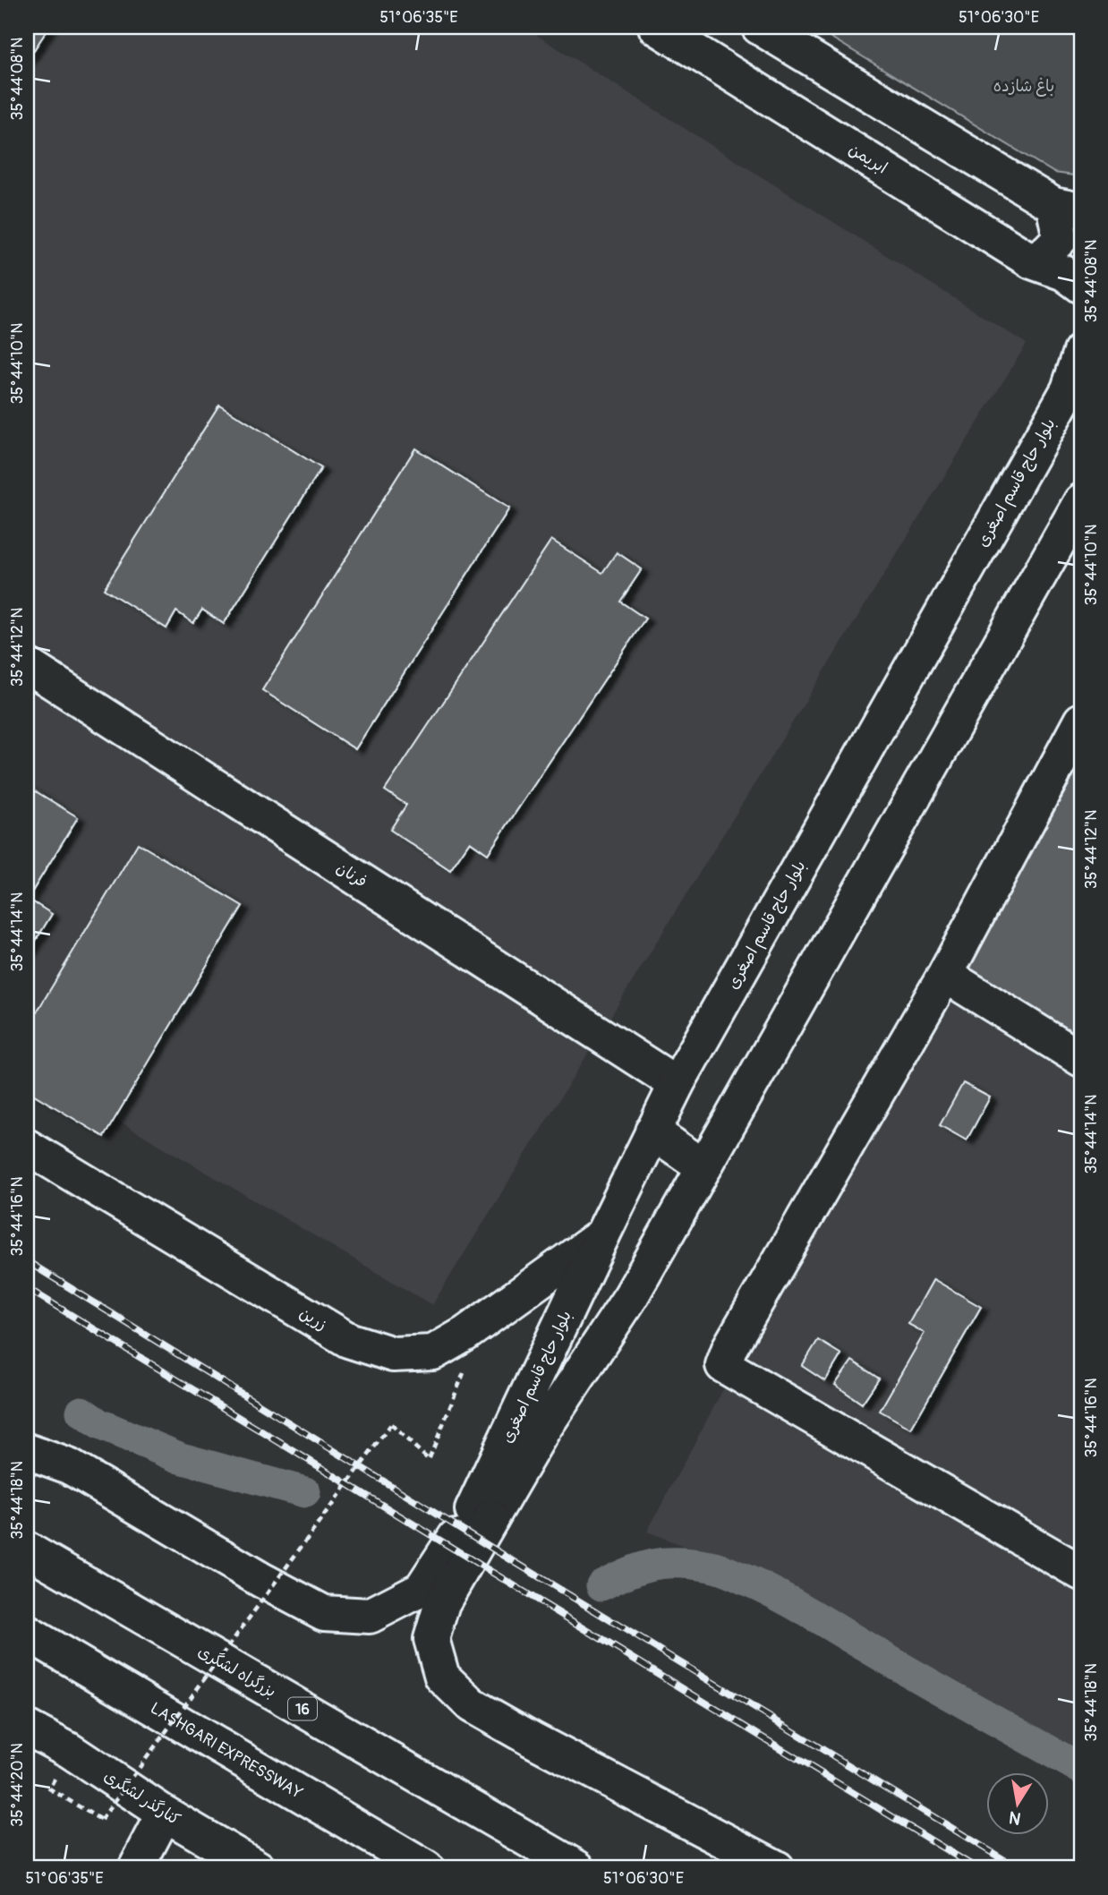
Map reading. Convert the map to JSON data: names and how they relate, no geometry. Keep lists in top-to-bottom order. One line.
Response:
{"streets":{"main road":["ابریمن","بلوار حاج قاسم اصغری","فرنان","زرین","بزرگراه لشگری","16","LASHGARI EXPRESSWAY","کنارگذر لشگری"]},"crossings":[["بلوار حاج قاسم اصغری","فرنان"],["بلوار حاج قاسم اصغری","زرین"]],"parks":["باغ شازده"],"north":"bottom","coordinates":["51°06'35\"E","51°06'30\"E","35°44'08\"N","35°44'10\"N","35°44'12\"N","35°44'14\"N","35°44'16\"N","35°44'18\"N","35°44'20\"N"]}
